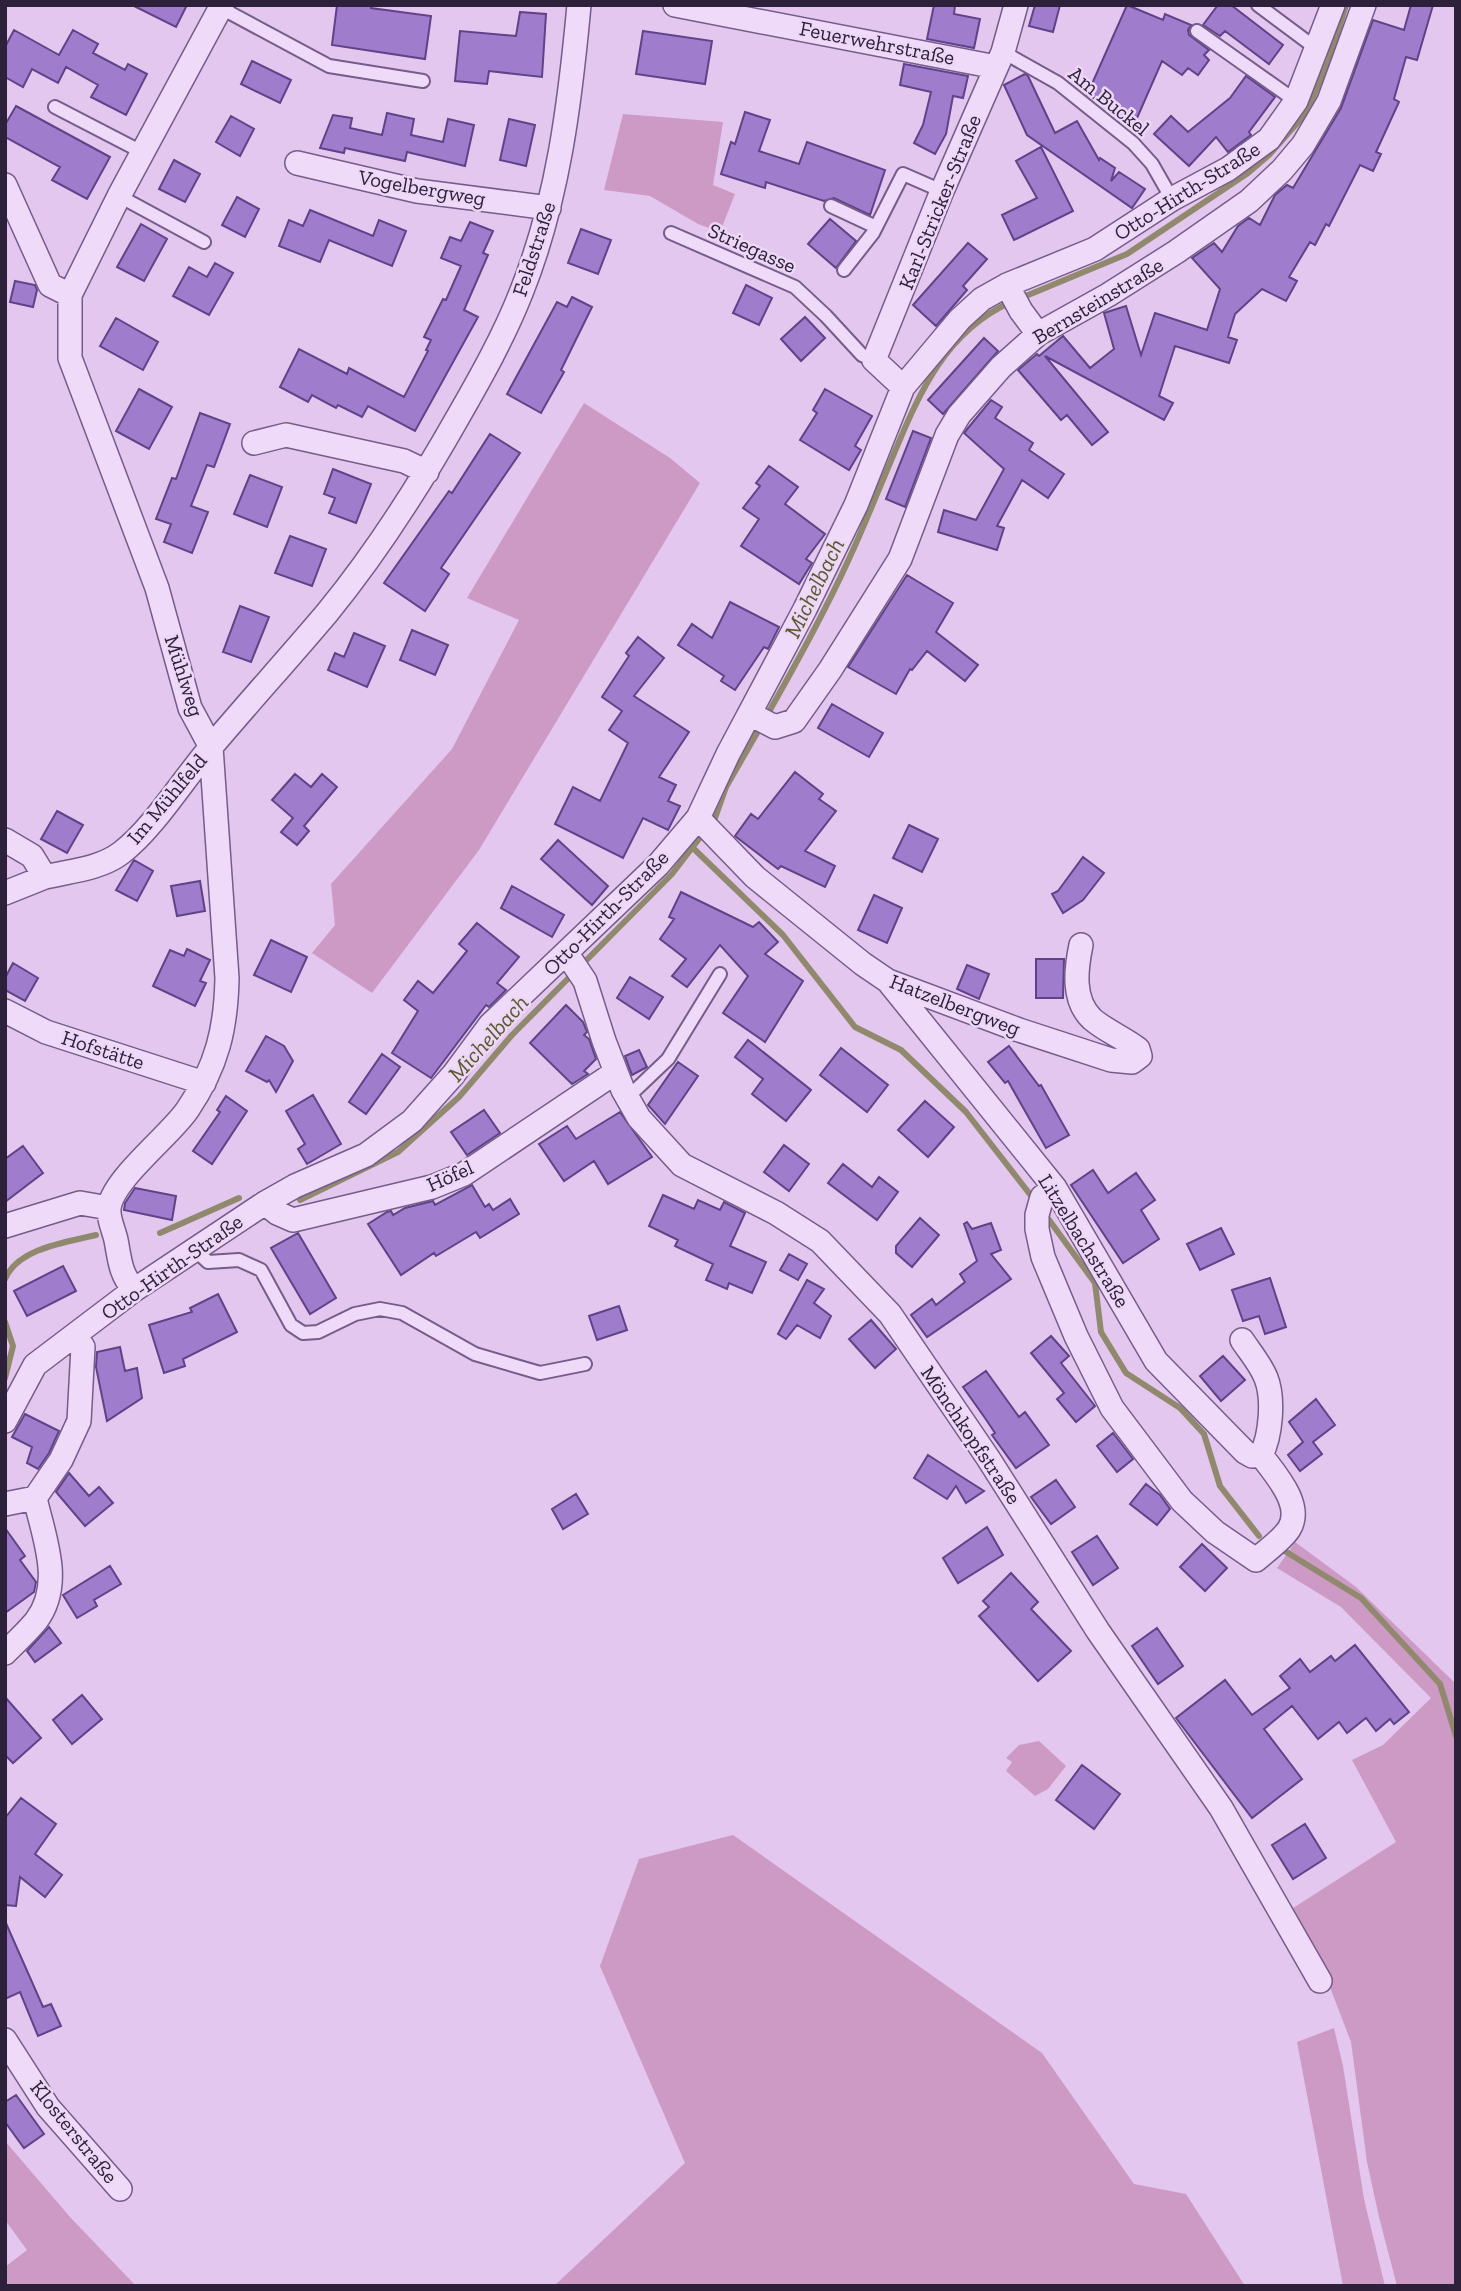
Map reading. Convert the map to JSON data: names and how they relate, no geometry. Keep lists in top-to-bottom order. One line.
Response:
{"streets":{"street":["Feuerwehrstraße","Vogelbergweg","Otto-Hirth-Straße","Karl-Stricker-Straße","Feldstraße","Bernsteinstraße","Mühlweg","Im Mühlfeld","Hatzelbergweg","Hofstätte","Höfel","Litzelbachstraße","Mönchkopfstraße","Klosterstraße"],"lane":["Am Buckel","Striegasse"]},"crossings":[["Feuerwehrstraße","Am Buckel"],["Feuerwehrstraße","Karl-Stricker-Straße"],["Am Buckel","Otto-Hirth-Straße"],["Am Buckel","Karl-Stricker-Straße"],["Vogelbergweg","Feldstraße"],["Otto-Hirth-Straße","Bernsteinstraße"],["Otto-Hirth-Straße","Hatzelbergweg"],["Otto-Hirth-Straße","Höfel"],["Otto-Hirth-Straße","Mönchkopfstraße"],["Karl-Stricker-Straße","Striegasse"],["Feldstraße","Mühlweg"],["Feldstraße","Im Mühlfeld"],["Mühlweg","Im Mühlfeld"],["Mühlweg","Hofstätte"],["Hatzelbergweg","Litzelbachstraße"],["Höfel","Mönchkopfstraße"]],"water":["Michelbach"]}
